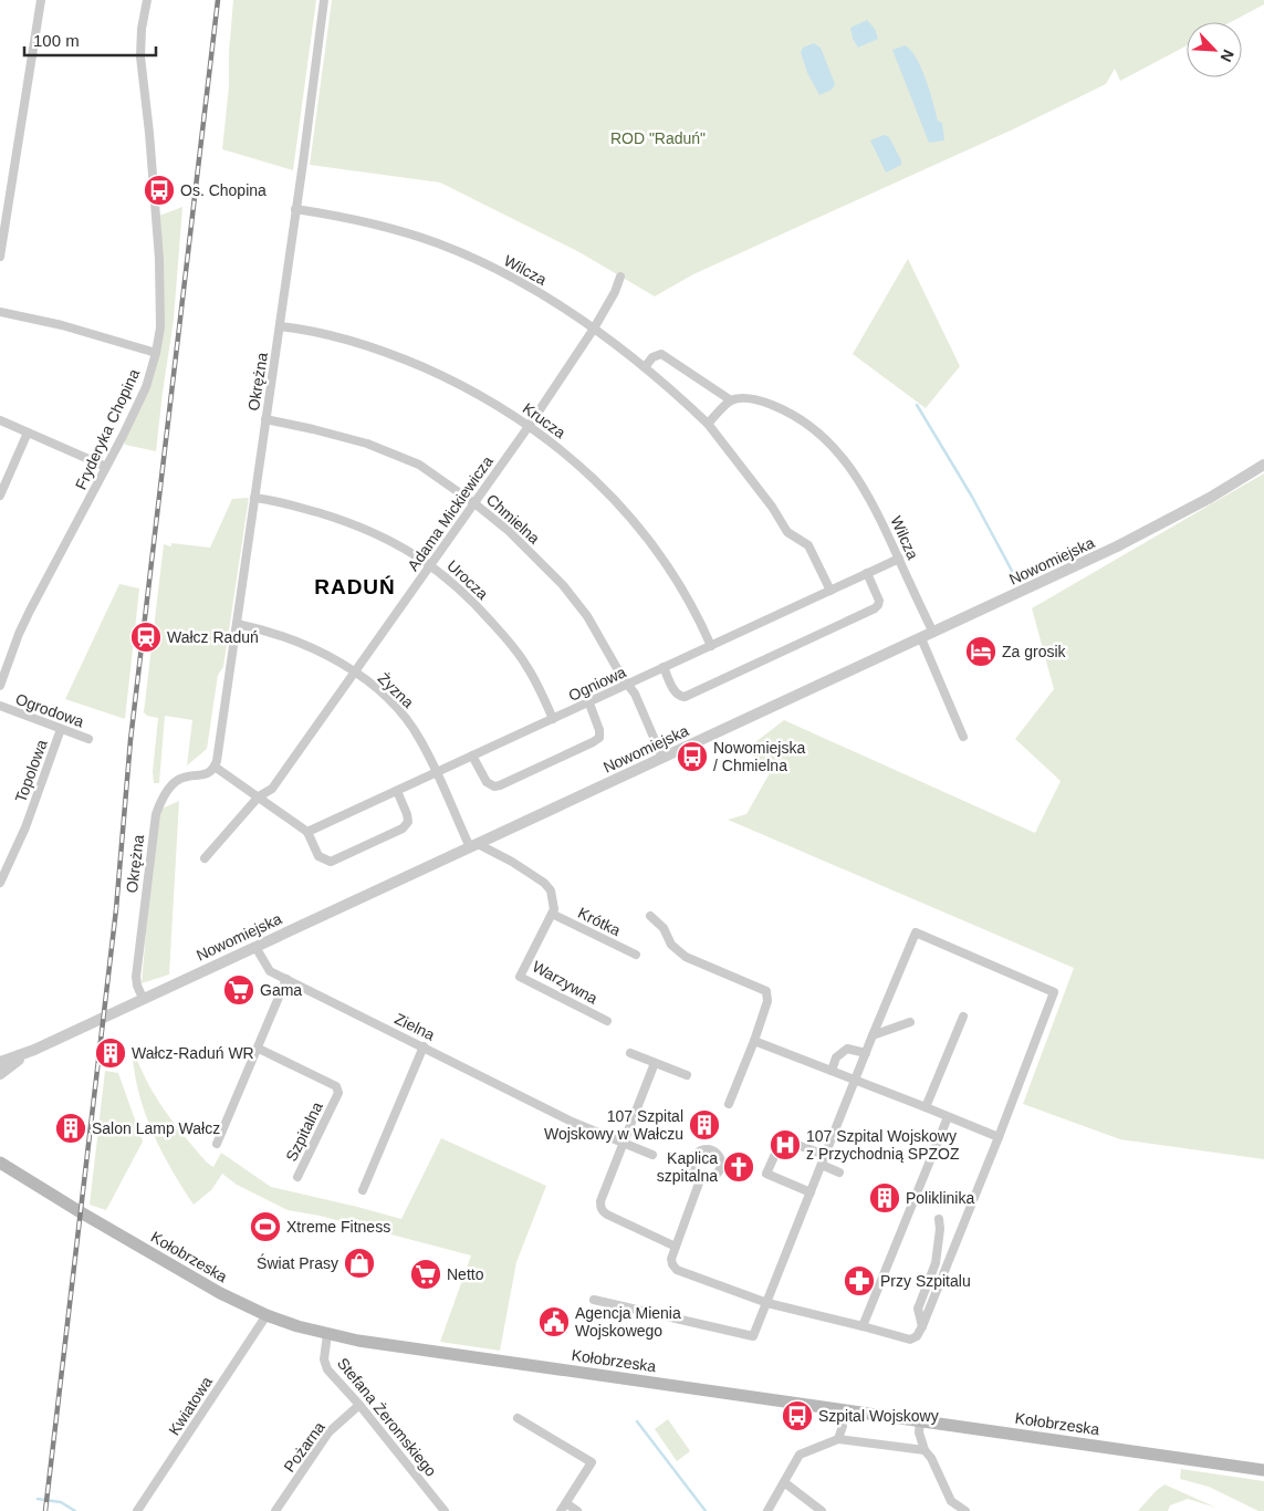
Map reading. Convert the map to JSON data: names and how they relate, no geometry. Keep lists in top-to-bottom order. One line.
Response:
{"streets":{"main road":["Kołobrzeska"],"street":["Wilcza","Okrężna","Krucza","Fryderyka Chopina","Adama Mickiewicza","Chmielna","Nowomiejska","Urocza","Ogniowa","Żyzna","Ogrodowa","Topolowa","Krótka","Warzywna","Zielna","Szpitalna","Kwiatowa","Stefana Żeromskiego","Pożarna"]},"crossings":[["Wilcza","Okrężna"],["Wilcza","Adama Mickiewicza"],["Wilcza","Nowomiejska"],["Wilcza","Ogniowa"],["Okrężna","Krucza"],["Okrężna","Chmielna"],["Okrężna","Nowomiejska"],["Okrężna","Urocza"],["Okrężna","Żyzna"],["Krucza","Adama Mickiewicza"],["Krucza","Ogniowa"],["Adama Mickiewicza","Chmielna"],["Adama Mickiewicza","Urocza"],["Adama Mickiewicza","Żyzna"],["Chmielna","Nowomiejska"],["Chmielna","Ogniowa"],["Nowomiejska","Żyzna"],["Nowomiejska","Zielna"],["Urocza","Ogniowa"],["Ogniowa","Żyzna"],["Ogrodowa","Topolowa"],["Krótka","Warzywna"],["Kołobrzeska","Kwiatowa"],["Kołobrzeska","Stefana Żeromskiego"],["Stefana Żeromskiego","Pożarna"]],"districts":["RADUŃ"],"parks":["ROD \"Raduń\""],"places":{"bus stop":["Os. Chopina","Nowomiejska / Chmielna","Szpital Wojskowy"],"station":["Wałcz Raduń"],"hotel":["Za grosik"],"supermarket":["Gama","Netto"],"building":["Wałcz-Raduń WR","107 Szpital Wojskowy w Wałczu","Salon Lamp Wałcz","Poliklinika"],"hospital":["107 Szpital Wojskowy z Przychodnią SPZOZ"],"church":["Kaplica szpitalna"],"sports":["Xtreme Fitness"],"shop":["Świat Prasy"],"pharmacy":["Przy Szpitalu"],"public building":["Agencja Mienia Wojskowego"]},"scale_bar":"100 m","north":"bottom right"}
